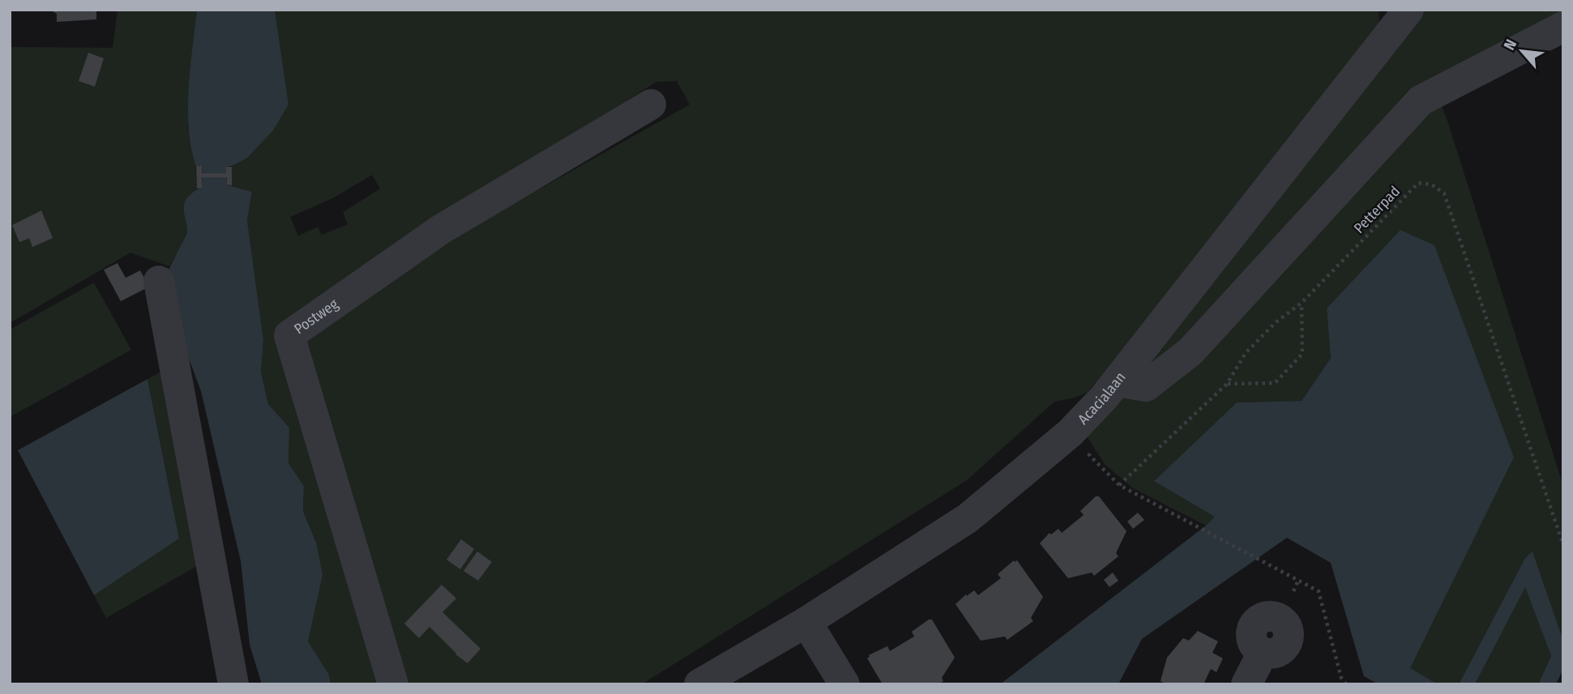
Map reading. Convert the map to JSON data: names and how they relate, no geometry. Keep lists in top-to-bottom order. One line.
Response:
{"streets":{"street":["Postweg","Acacialaan"],"path":["Petterpad"]},"north":"top left"}
